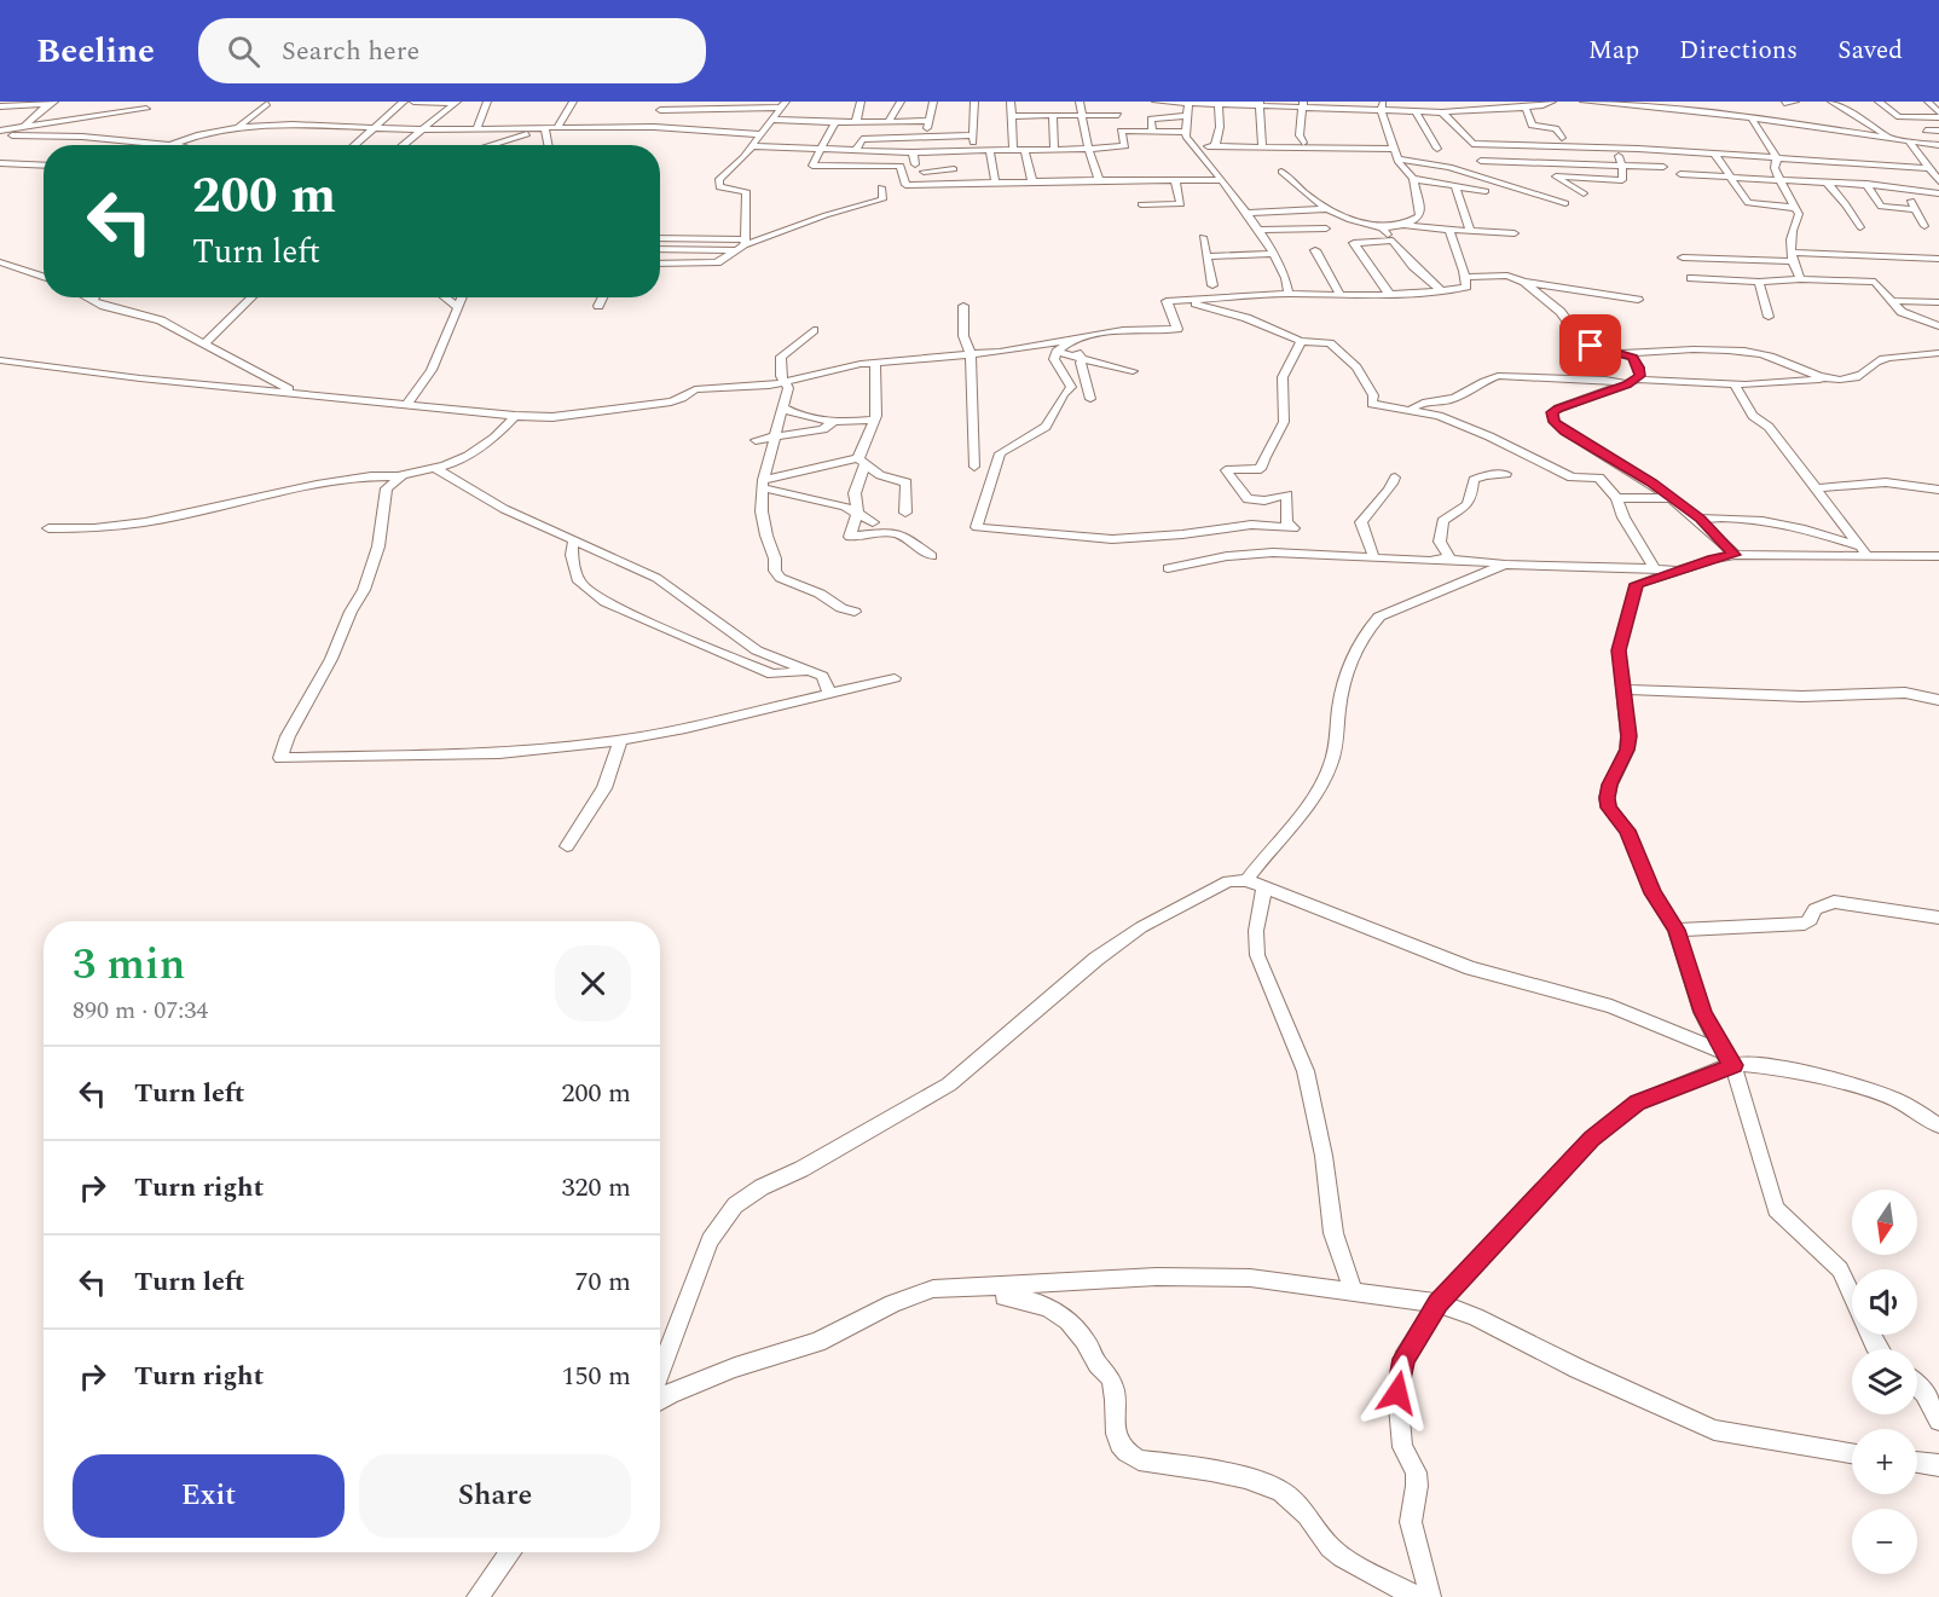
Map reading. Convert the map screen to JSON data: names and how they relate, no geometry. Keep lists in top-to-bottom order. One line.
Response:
{"north":"bottom","page":{"header":"Beeline","search":"Search here","nav":["Map","Directions","Saved"],"turn":["200 m","Turn left"],"heading":["3 min","890 m · 07:34"],"list":[{"name":"Turn left","value":"200 m"},{"name":"Turn right","value":"320 m"},{"name":"Turn left","value":"70 m"},{"name":"Turn right","value":"150 m"}],"map_buttons":["+","−"],"buttons":["Exit","Share"]}}
